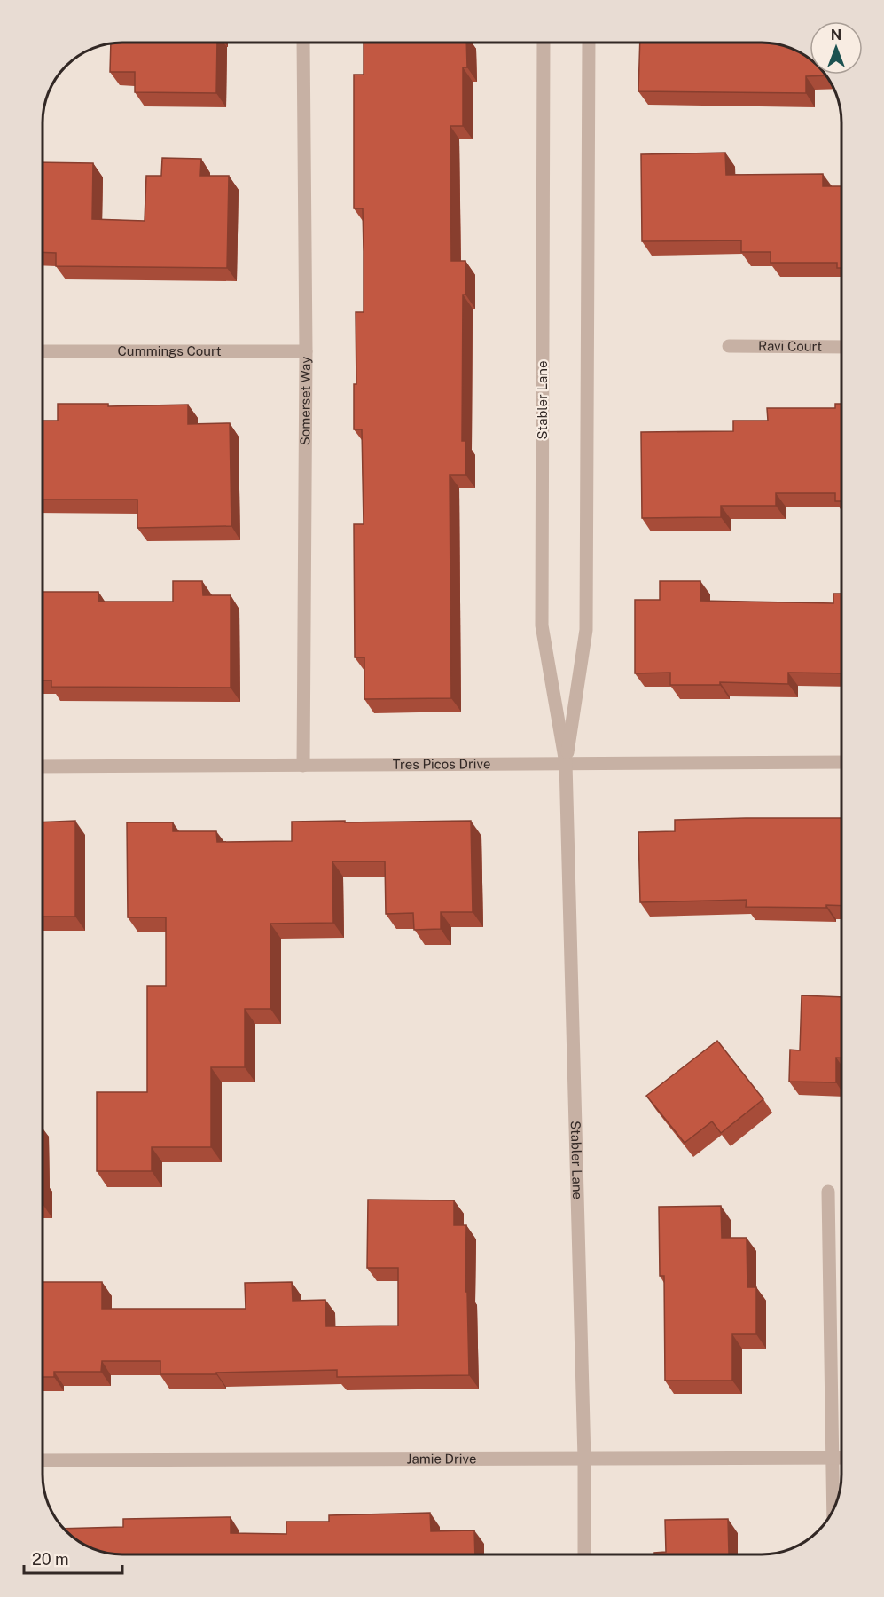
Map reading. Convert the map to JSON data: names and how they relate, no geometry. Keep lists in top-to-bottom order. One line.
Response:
{"streets":{"street":["Ravi Court","Cummings Court","Stabler Lane","Somerset Way","Tres Picos Drive","Jamie Drive"]},"crossings":[["Cummings Court","Somerset Way"],["Stabler Lane","Tres Picos Drive"],["Stabler Lane","Jamie Drive"],["Somerset Way","Tres Picos Drive"]],"scale_bar":"20 m","north":"top"}
